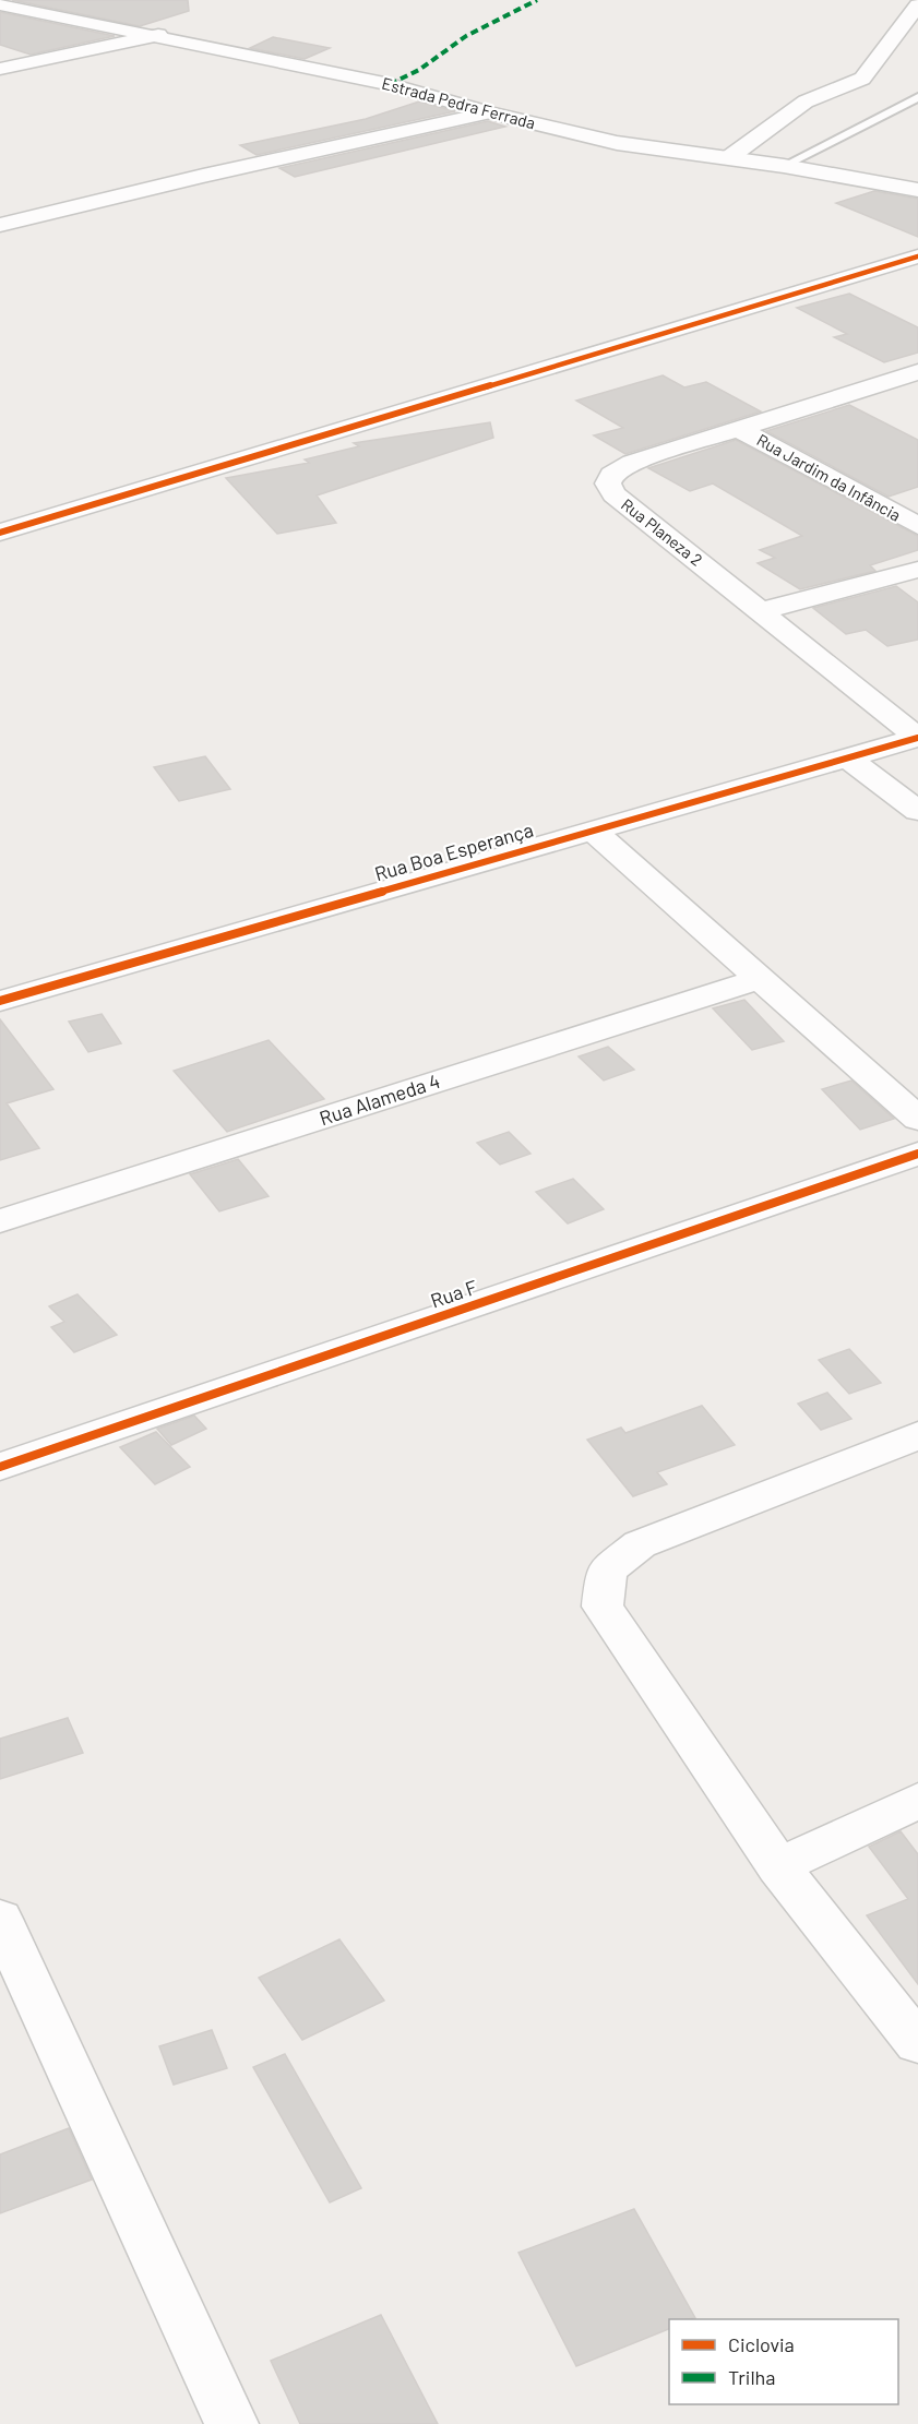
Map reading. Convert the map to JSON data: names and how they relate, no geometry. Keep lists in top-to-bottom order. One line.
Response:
{"streets":{"street":["Estrada Pedra Ferrada","Rua Jardim da Infância","Rua Planeza 2","Rua Boa Esperança","Rua Alameda 4","Rua F"]},"crossings":[["Rua Jardim da Infância","Rua Planeza 2"],["Rua Planeza 2","Rua Boa Esperança"]],"legend":["Ciclovia","Trilha"]}
